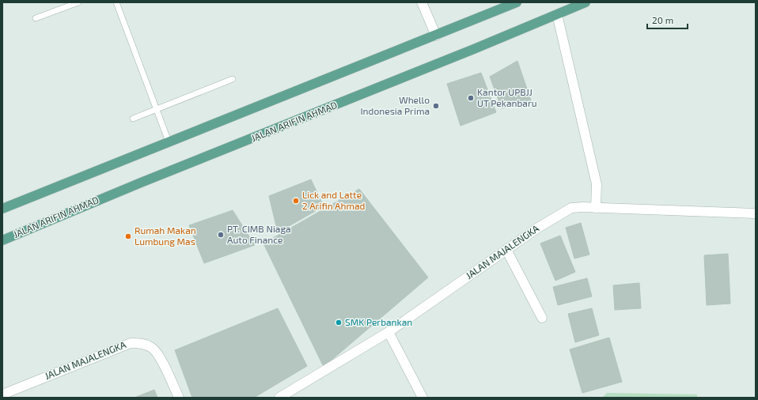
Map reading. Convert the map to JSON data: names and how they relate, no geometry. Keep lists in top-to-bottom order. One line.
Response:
{"streets":{"main road":["JALAN ARIFIN AHMAD"],"street":["JALAN MAJALENGKA"]},"places":["Kantor UPBJJ UT Pekanbaru","Whello Indonesia Prima","Lick and Latte 2 Arifin Ahmad","PT. CIMB Niaga Auto Finance","Rumah Makan Lumbung Mas","SMK Perbankan"],"scale_bar":"20 m"}
